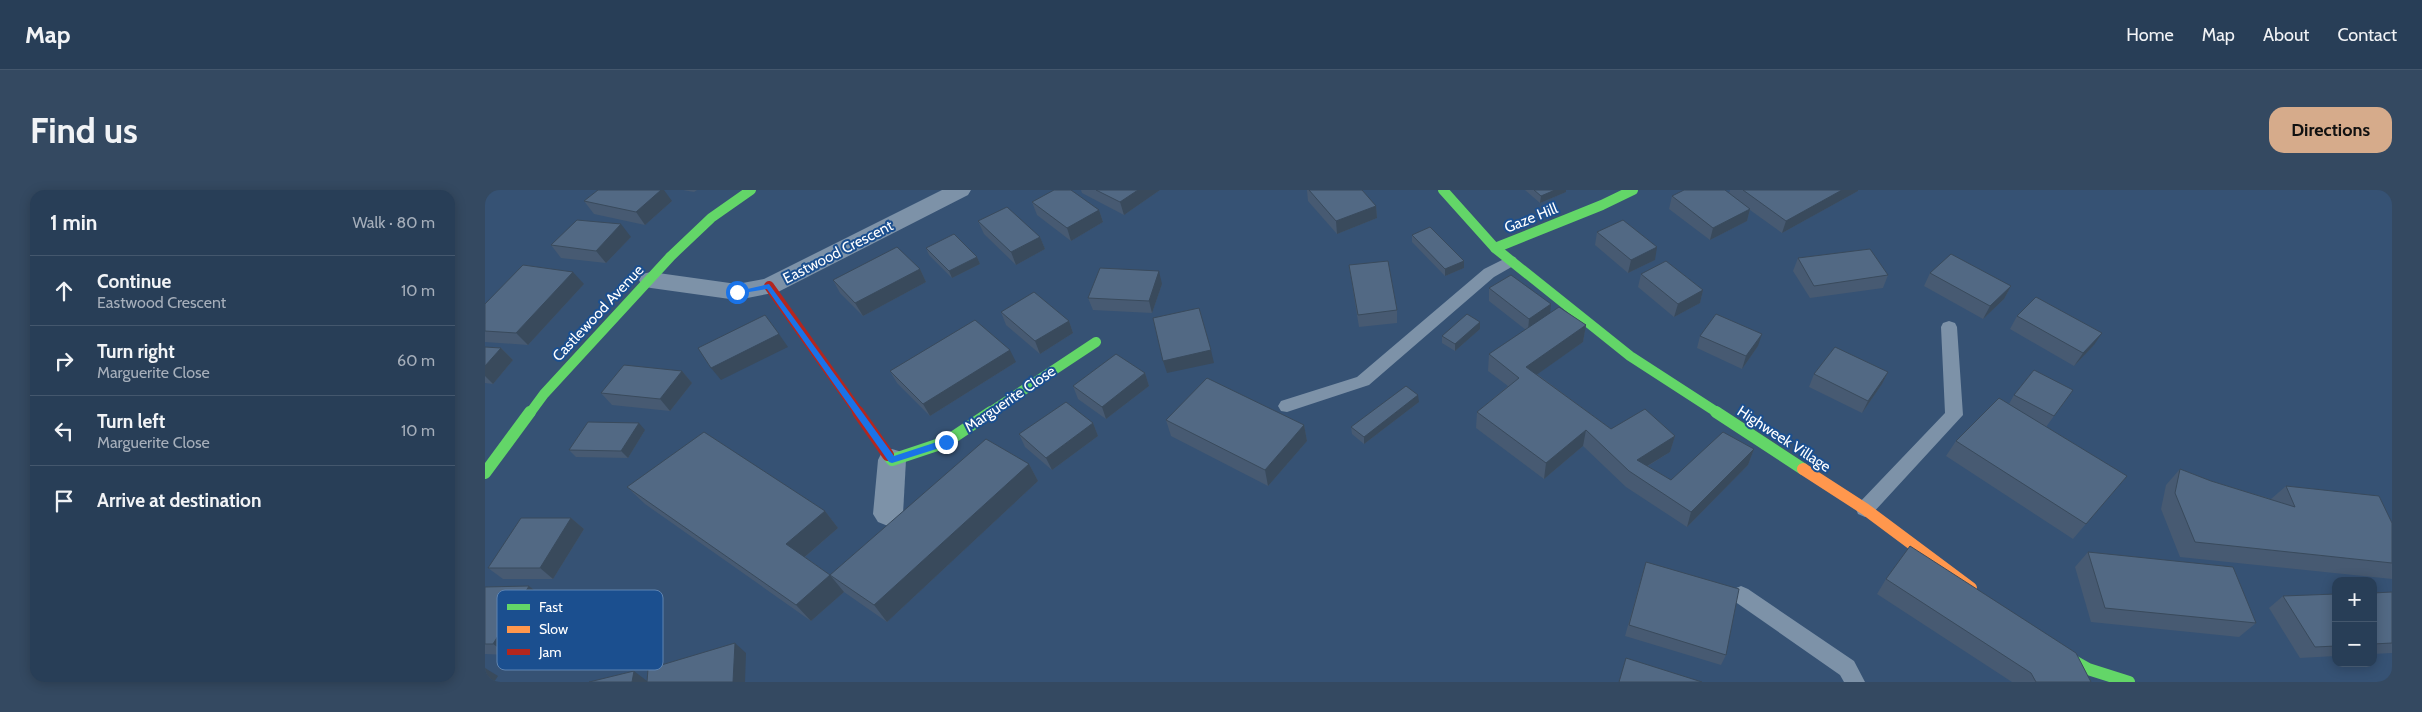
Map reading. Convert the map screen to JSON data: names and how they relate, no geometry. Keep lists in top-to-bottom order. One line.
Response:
{"streets":{"street":["Gaze Hill","Eastwood Crescent","Castlewood Avenue","Marguerite Close","Highweek Village"]},"crossings":[["Gaze Hill","Highweek Village"],["Eastwood Crescent","Castlewood Avenue"]],"legend":["Fast","Slow","Jam"],"page":{"header":"Map","nav":["Home","Map","About","Contact"],"buttons":"Directions","title":"Find us","heading":["1 min","Walk · 80 m"],"list":[["Continue","Eastwood Crescent","10 m"],["Turn right","Marguerite Close","60 m"],["Turn left","Marguerite Close","10 m"],"Arrive at destination"],"map_buttons":["+","−"]}}
